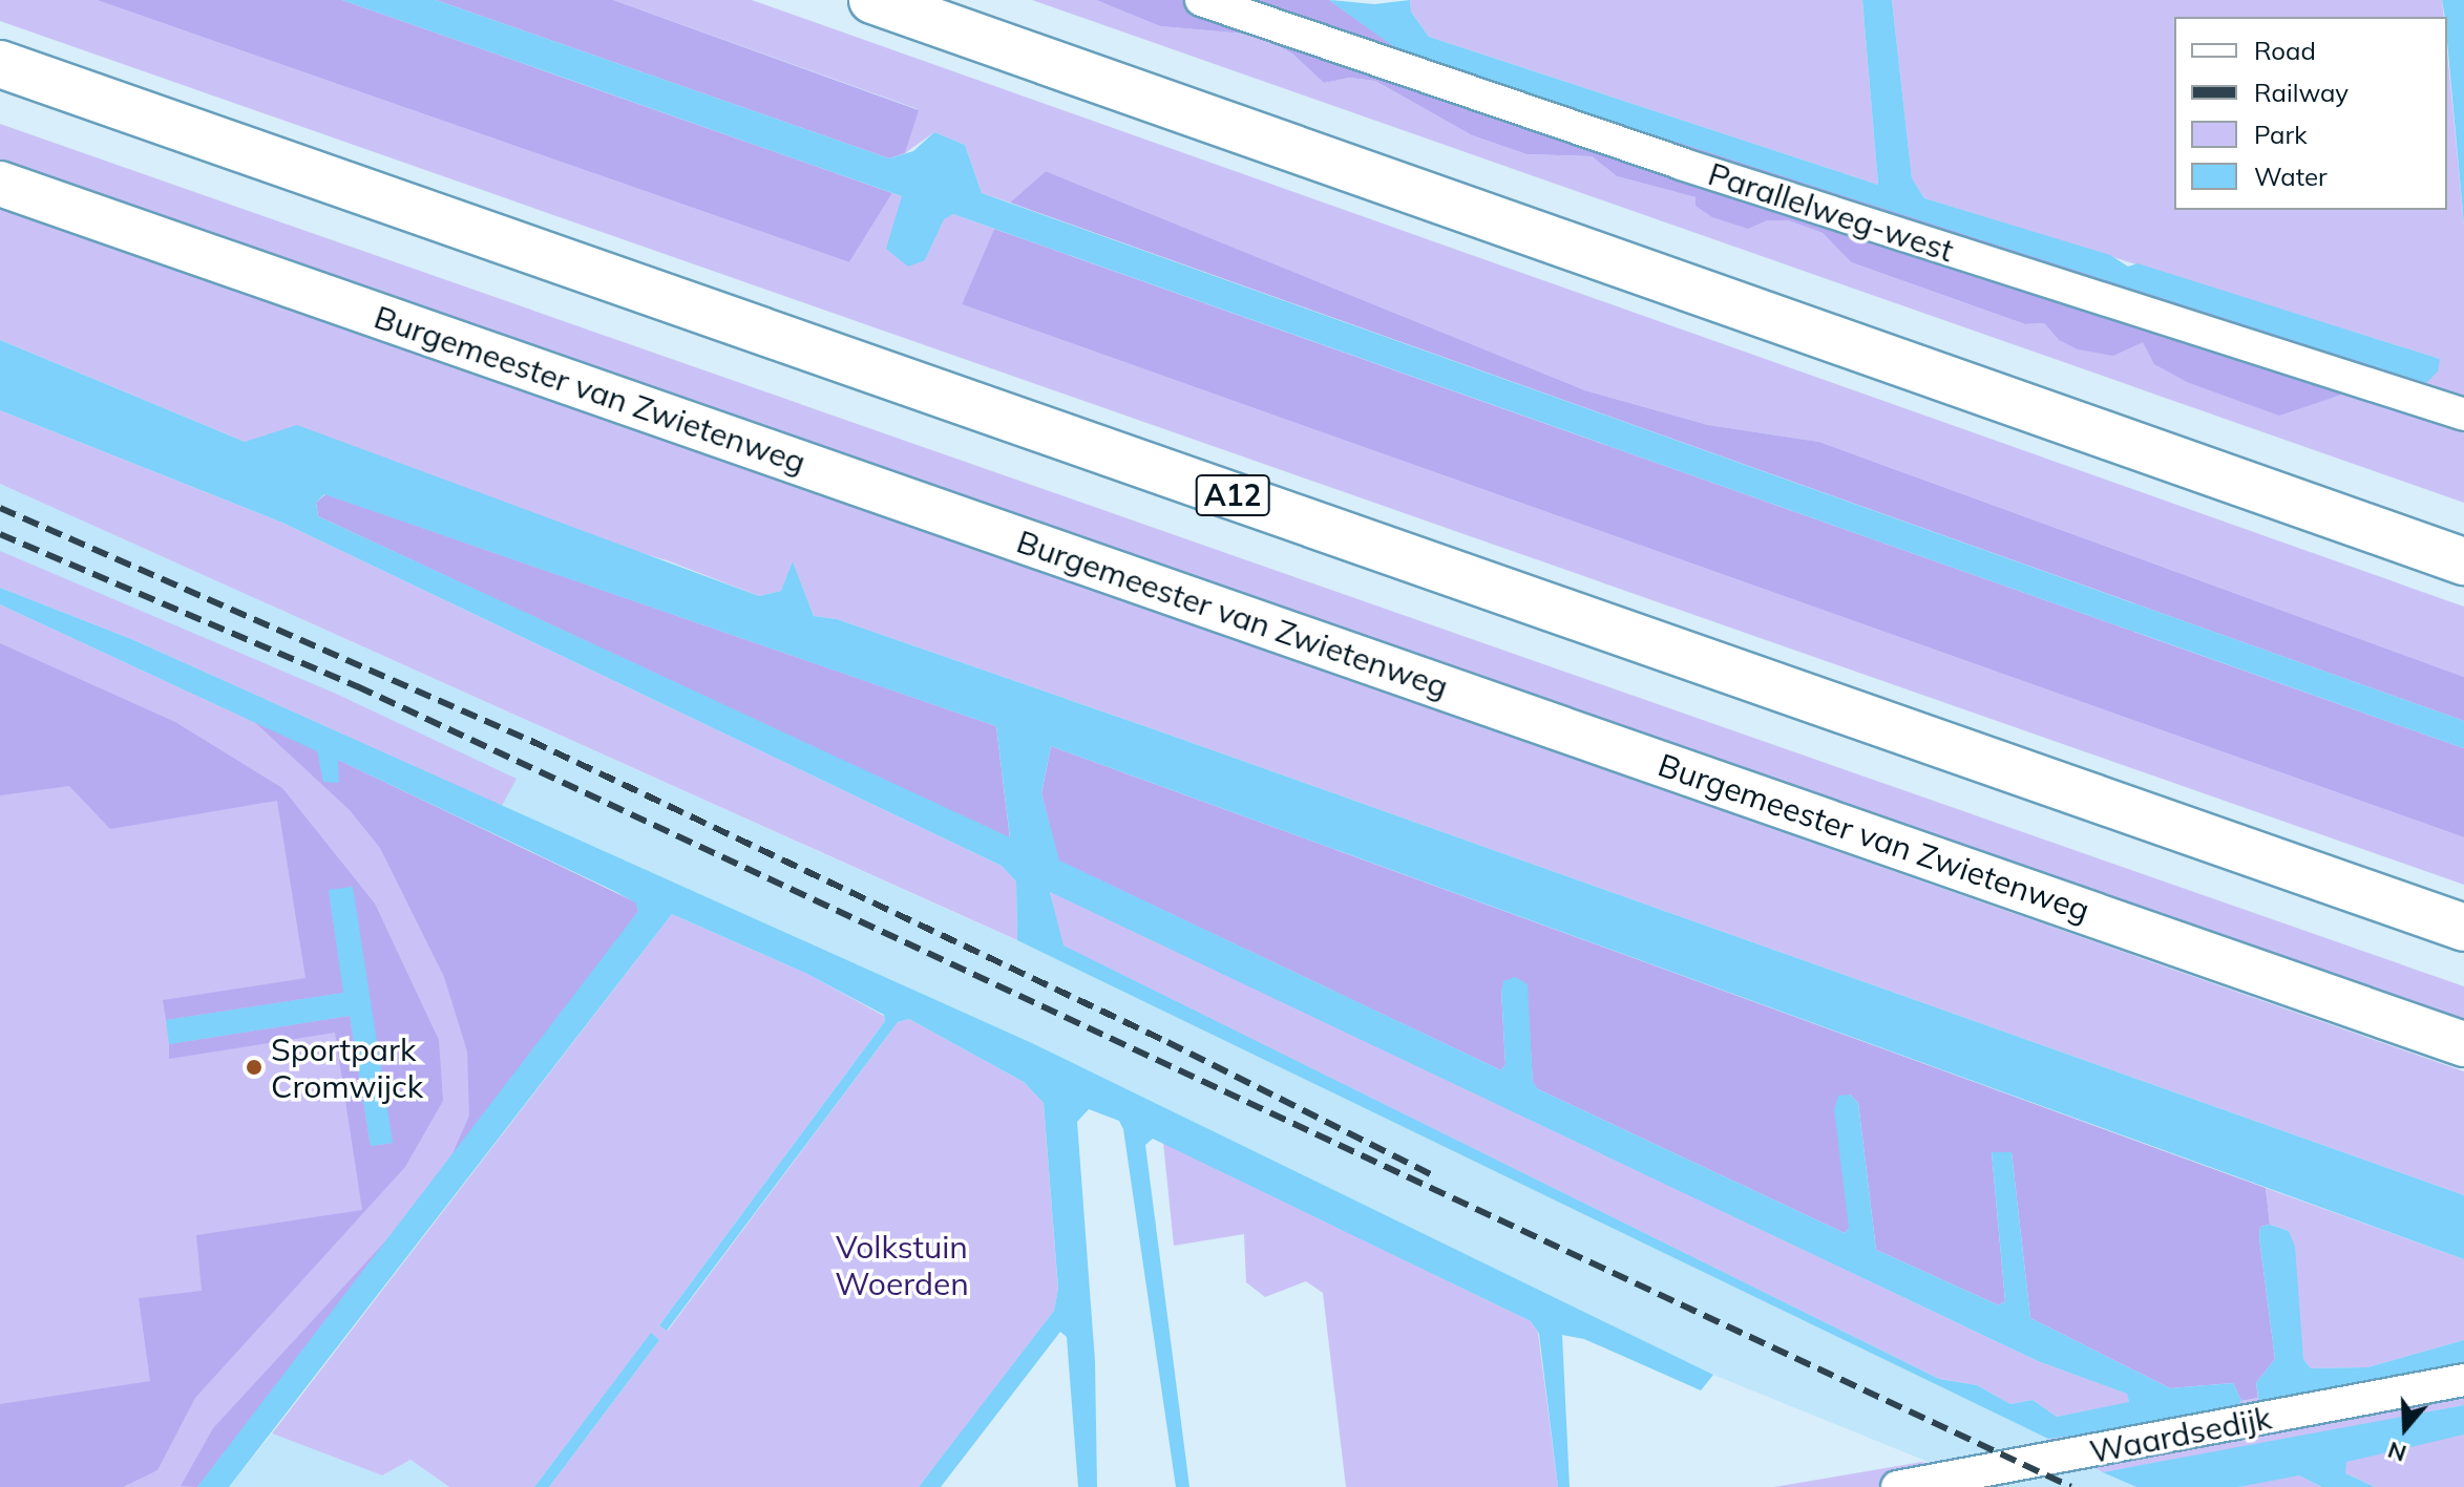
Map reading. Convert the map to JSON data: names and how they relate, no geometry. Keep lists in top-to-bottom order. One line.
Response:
{"streets":{"highway":["A12"],"main road":["Burgemeester van Zwietenweg"],"street":["Parallelweg-west","Waardsedijk"]},"parks":["Volkstuin Woerden"],"places":["Sportpark Cromwijck"],"legend":["Road","Railway","Park","Water"],"north":"bottom"}
